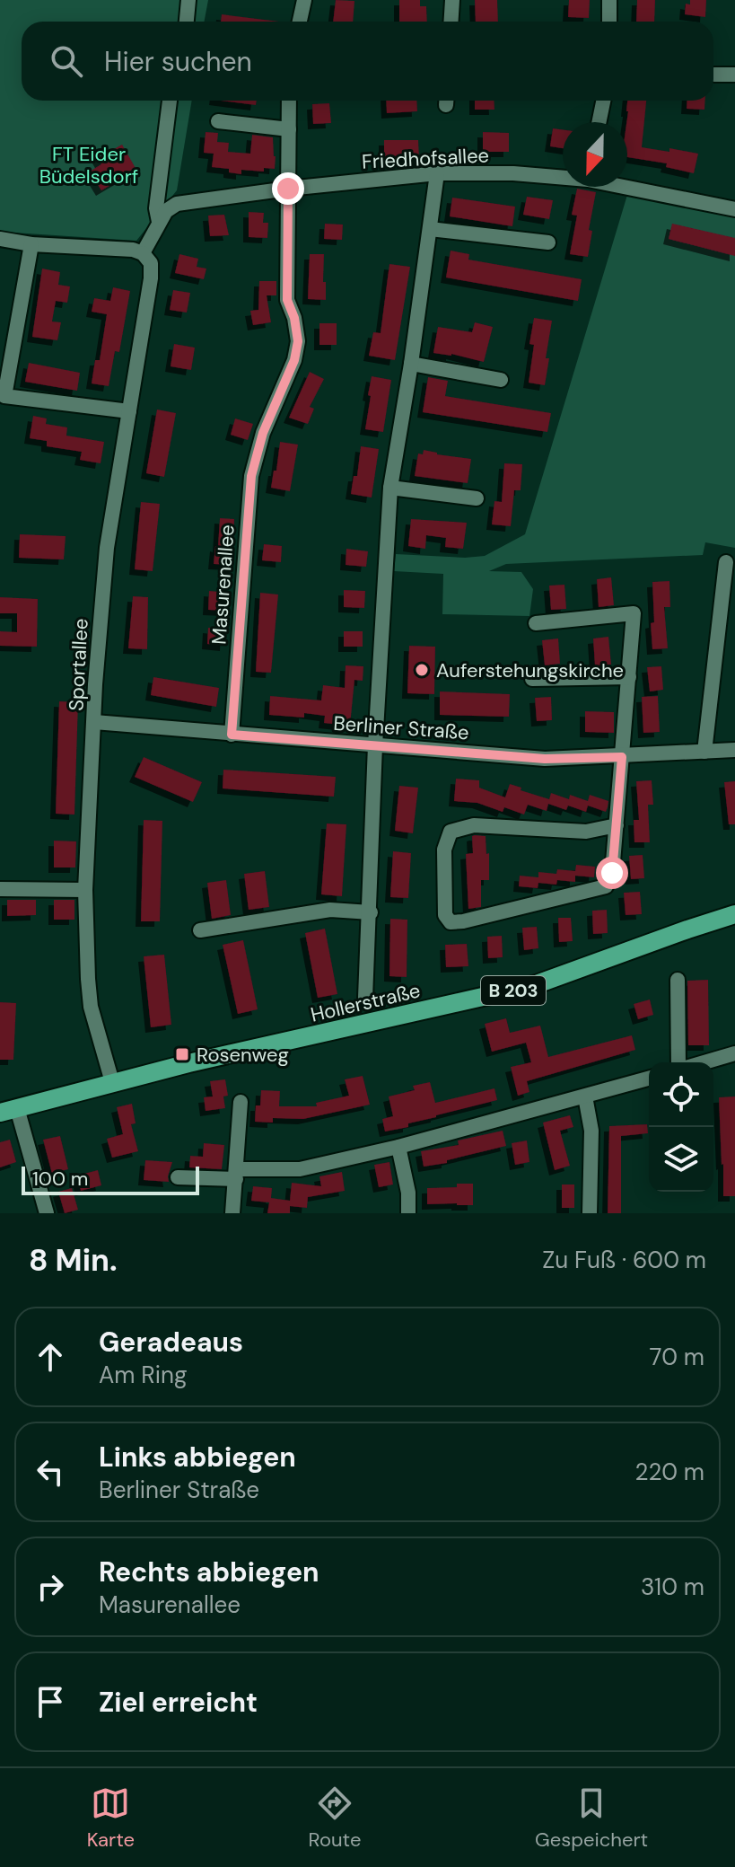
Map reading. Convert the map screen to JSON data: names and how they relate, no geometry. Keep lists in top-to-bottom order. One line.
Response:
{"streets":{"main road":["B 203","Hollerstraße"],"street":["Friedhofsallee","Masurenallee","Sportallee","Berliner Straße"]},"crossings":[["Friedhofsallee","Masurenallee"],["Friedhofsallee","Sportallee"],["Masurenallee","Berliner Straße"],["Sportallee","Berliner Straße"],["Sportallee","Hollerstraße"]],"parks":["FT Eider Büdelsdorf"],"places":{"other":["Auferstehungskirche"],"transit":["Rosenweg"]},"scale_bar":"100 m","north":"bottom","page":{"search":"Hier suchen","scale":"100 m","heading":["8 Min.","Zu Fuß · 600 m"],"list":[["Geradeaus","Am Ring","70 m"],["Links abbiegen","Berliner Straße","220 m"],["Rechts abbiegen","Masurenallee","310 m"],"Ziel erreicht"],"nav":["Karte","Route","Gespeichert"]}}
